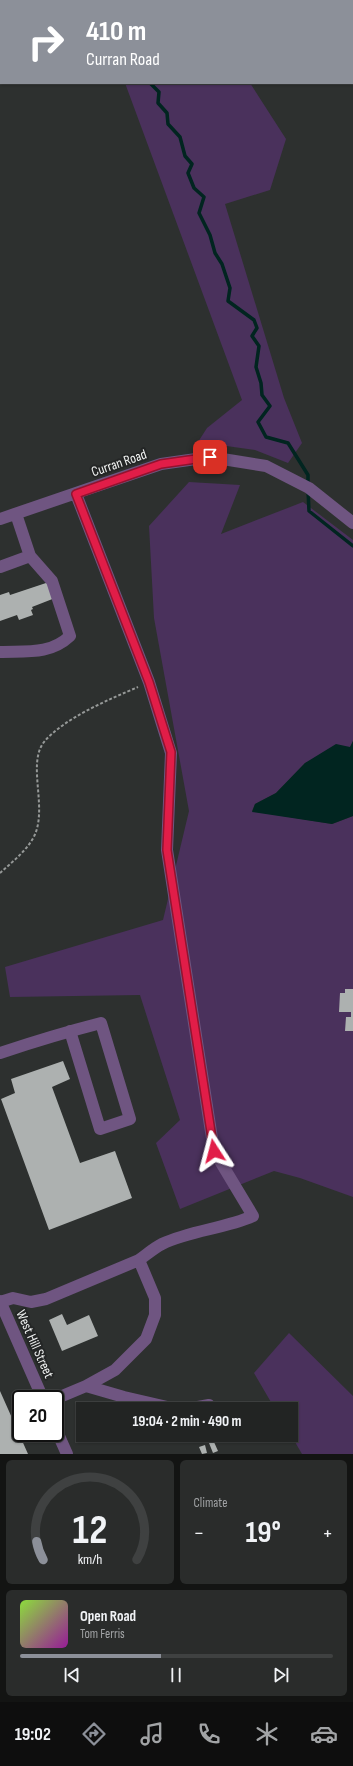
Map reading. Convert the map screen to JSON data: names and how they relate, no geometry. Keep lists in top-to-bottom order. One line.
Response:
{"streets":{"street":["Curran Road","West Hill Street"]},"page":{"turn":["410 m","Curran Road"],"limit":"20","trip":"19:04 · 2 min · 490 m","tile":"Climate","heat":["−","19°","+"],"song":["Open Road","Tom Ferris"],"tabs":"19:02","gauge":["12","km/h"]}}
